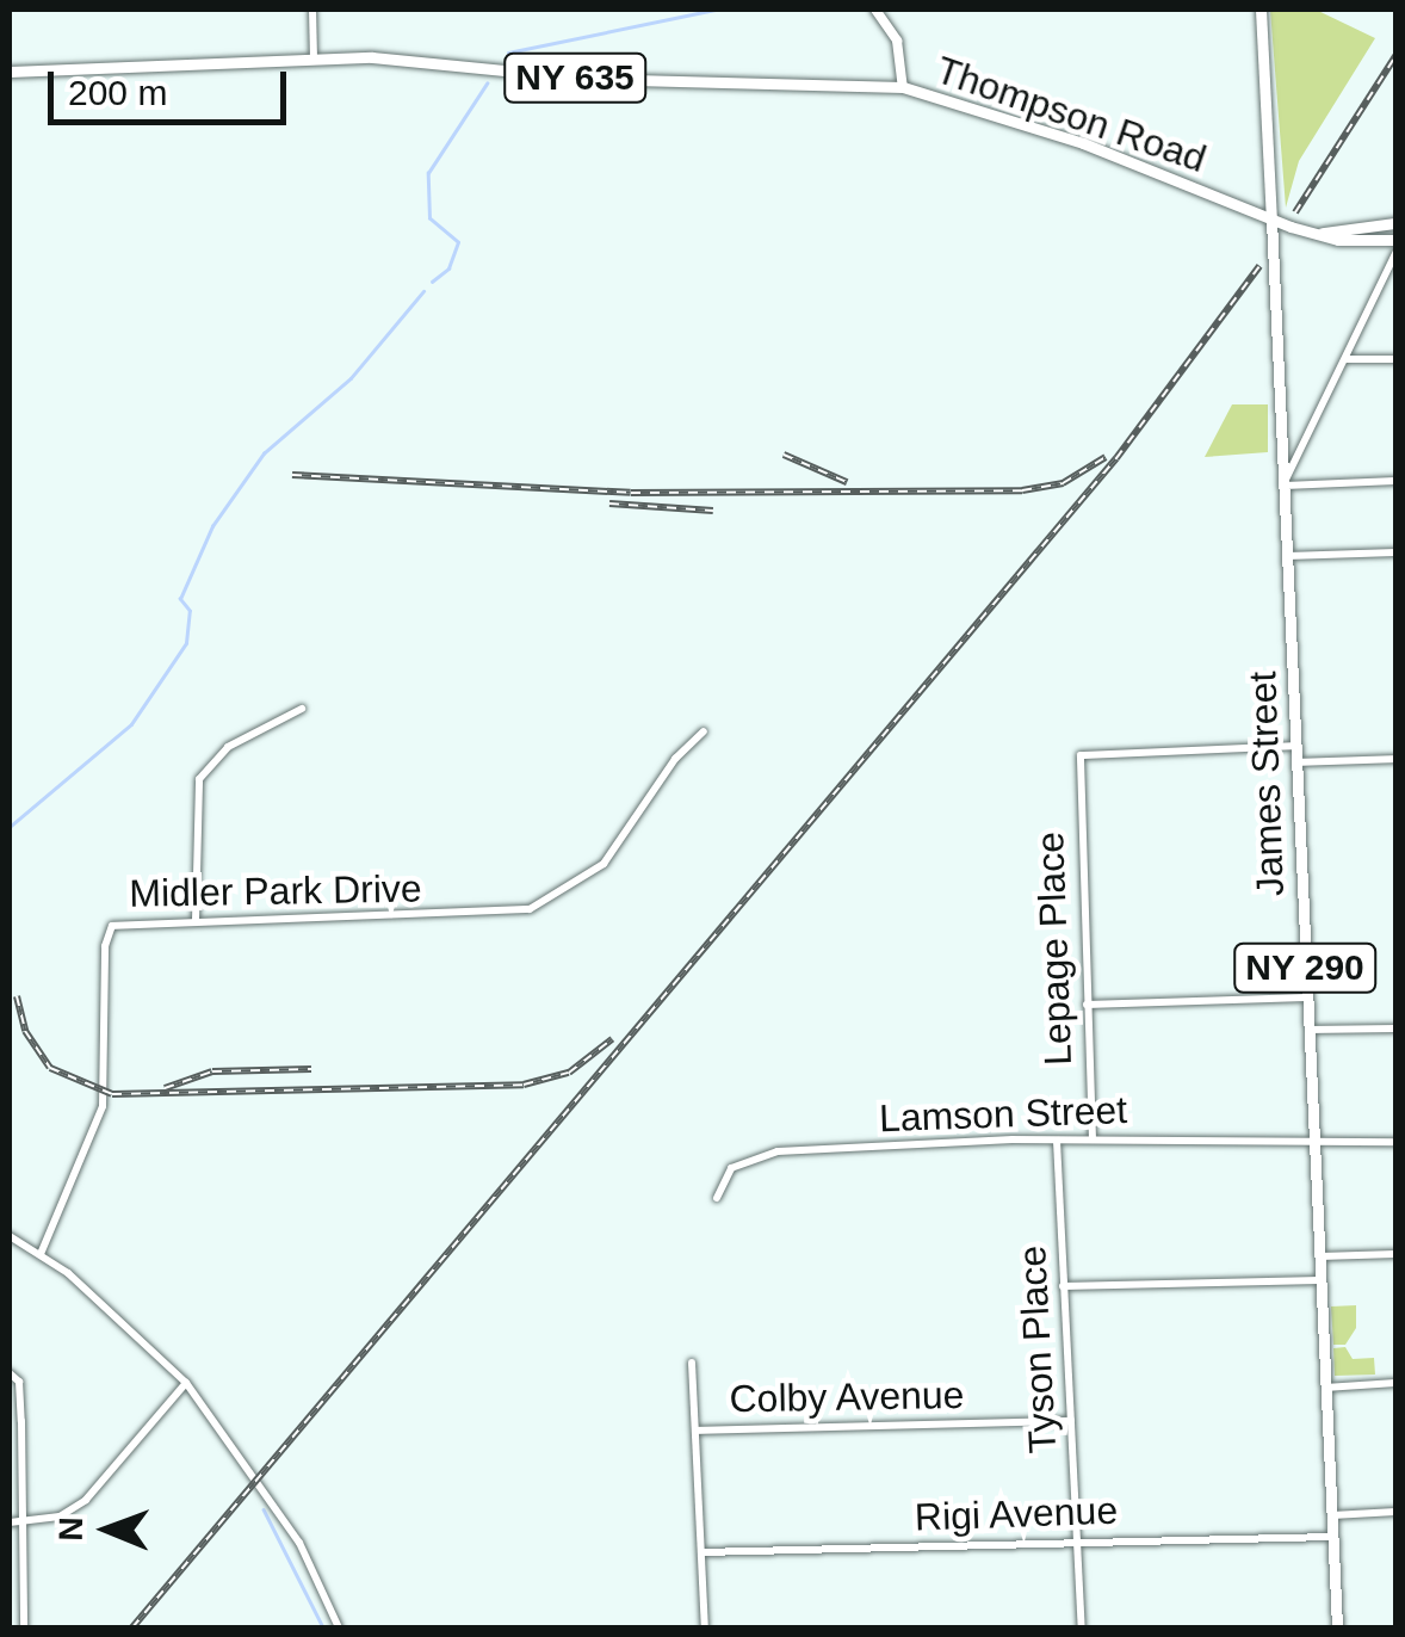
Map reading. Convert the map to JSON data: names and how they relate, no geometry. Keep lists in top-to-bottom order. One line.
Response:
{"streets":{"main road":["NY 635","Thompson Road","James Street","NY 290"],"street":["Midler Park Drive","Lepage Place","Lamson Street","Tyson Place","Colby Avenue","Rigi Avenue"]},"crossings":[["Thompson Road","James Street"],["James Street","Lepage Place"],["James Street","Lamson Street"],["James Street","Rigi Avenue"],["Lepage Place","Lamson Street"],["Lamson Street","Tyson Place"],["Tyson Place","Colby Avenue"],["Tyson Place","Rigi Avenue"]],"scale_bar":"200 m","north":"left"}
